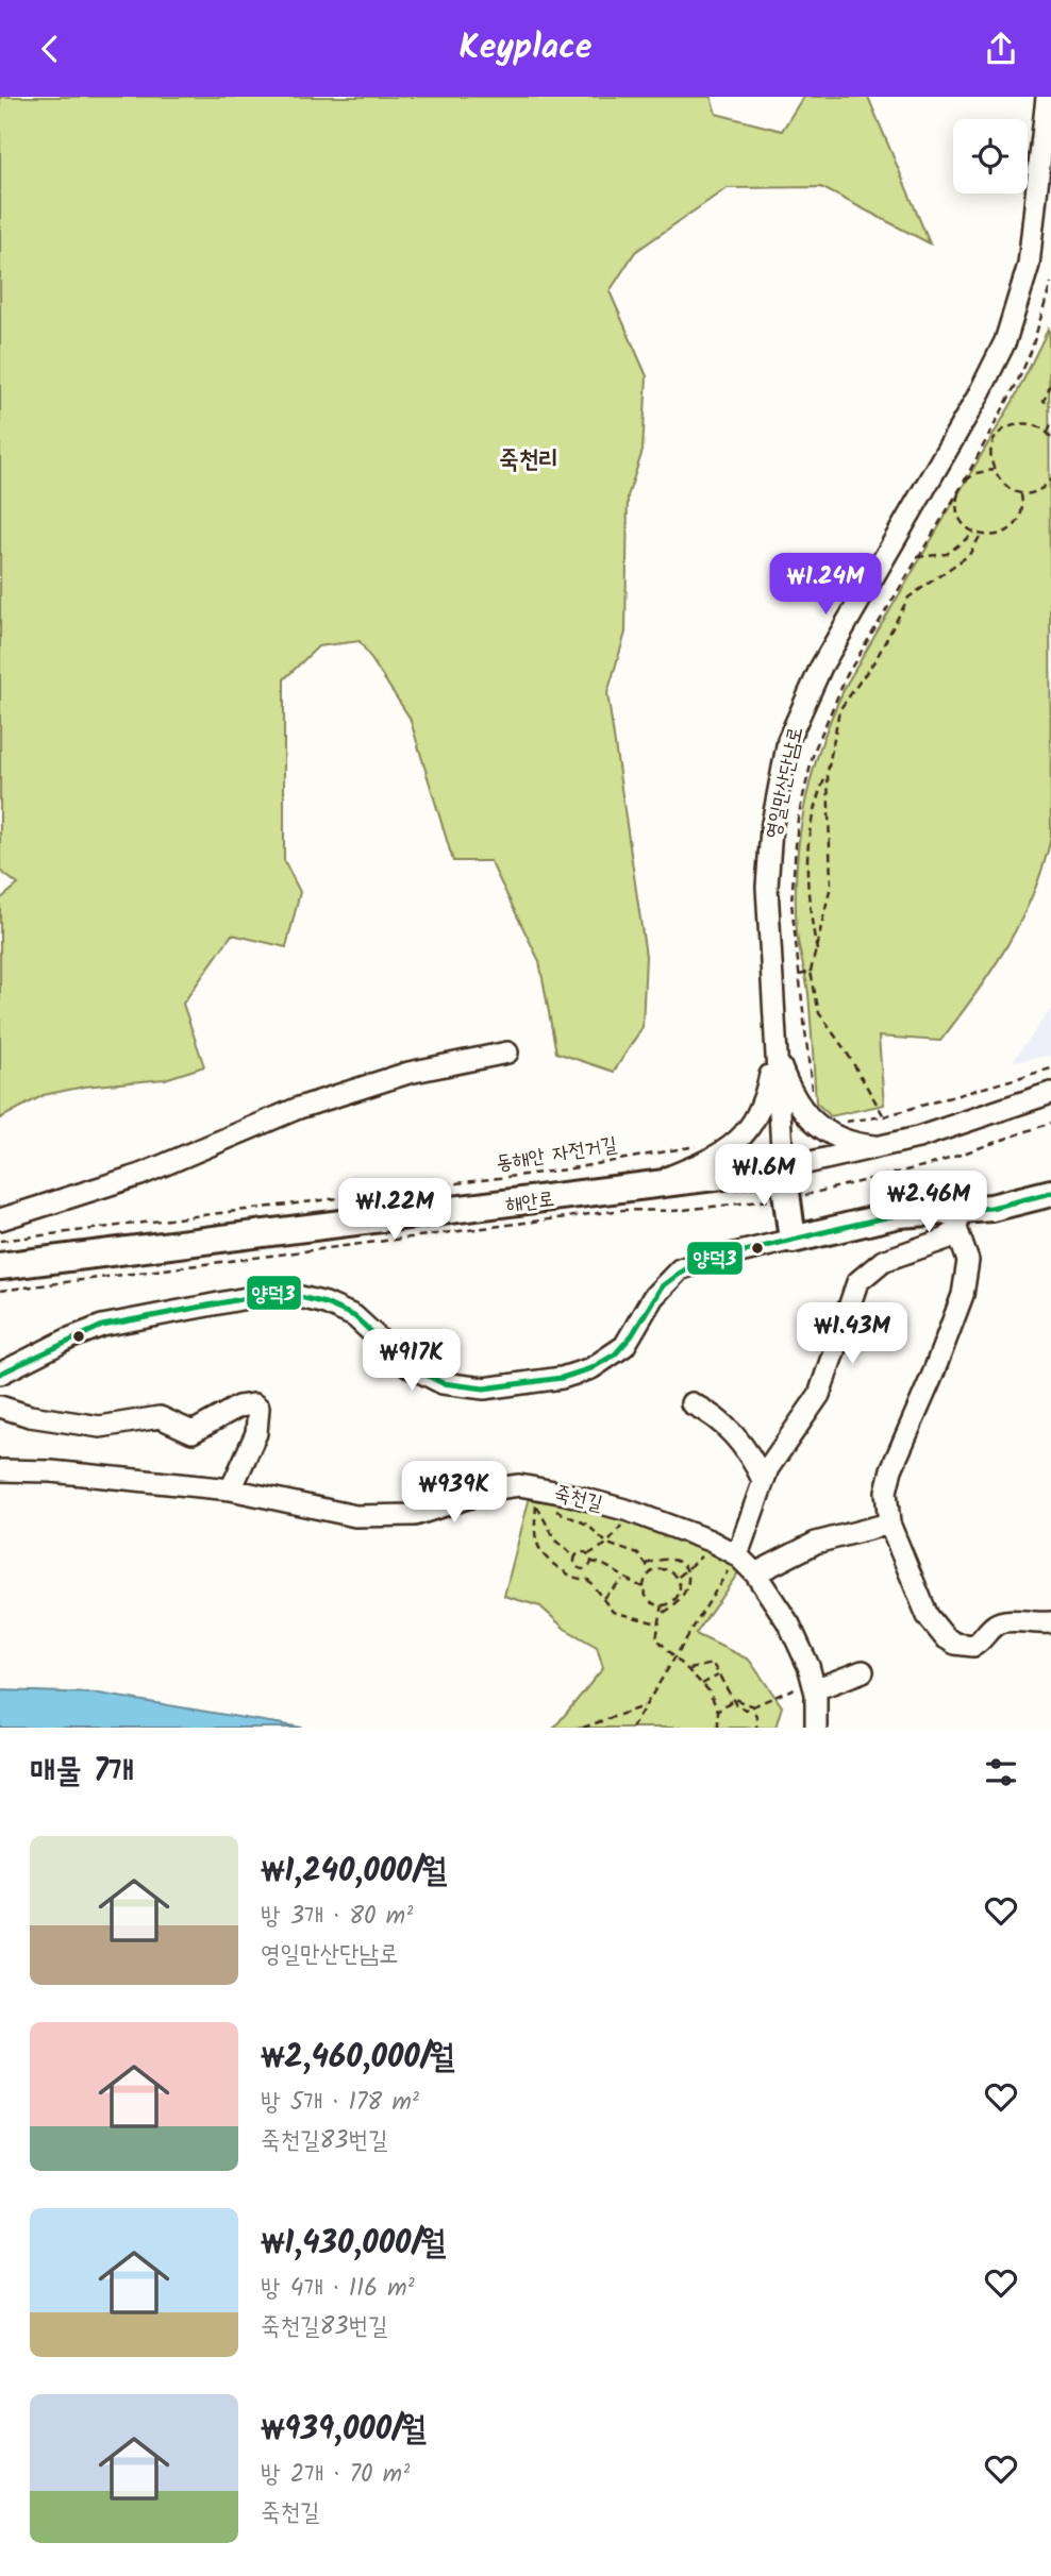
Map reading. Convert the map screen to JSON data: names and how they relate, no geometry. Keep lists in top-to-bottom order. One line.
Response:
{"streets":{"main road":["해안로"],"street":["영일만산단남로","죽천길"],"path":["동해안 자전거길"]},"crossings":[["영일만산단남로","해안로"]],"districts":["죽천리"],"lines":["transit line 양덕3"],"page":{"header":"Keyplace","price":["₩1.24M","₩1.6M","₩2.46M","₩1.22M","₩1.43M","₩917K","₩939K"],"heading":"매물 7개","list":[{"name":"₩1,240,000/월","note":"방 3개 · 80 m² · 영일만산단남로"},{"name":"₩2,460,000/월","note":"방 5개 · 178 m² · 죽천길83번길"},{"name":"₩1,430,000/월","note":"방 4개 · 116 m² · 죽천길83번길"},{"name":"₩939,000/월","note":"방 2개 · 70 m² · 죽천길"}]}}
